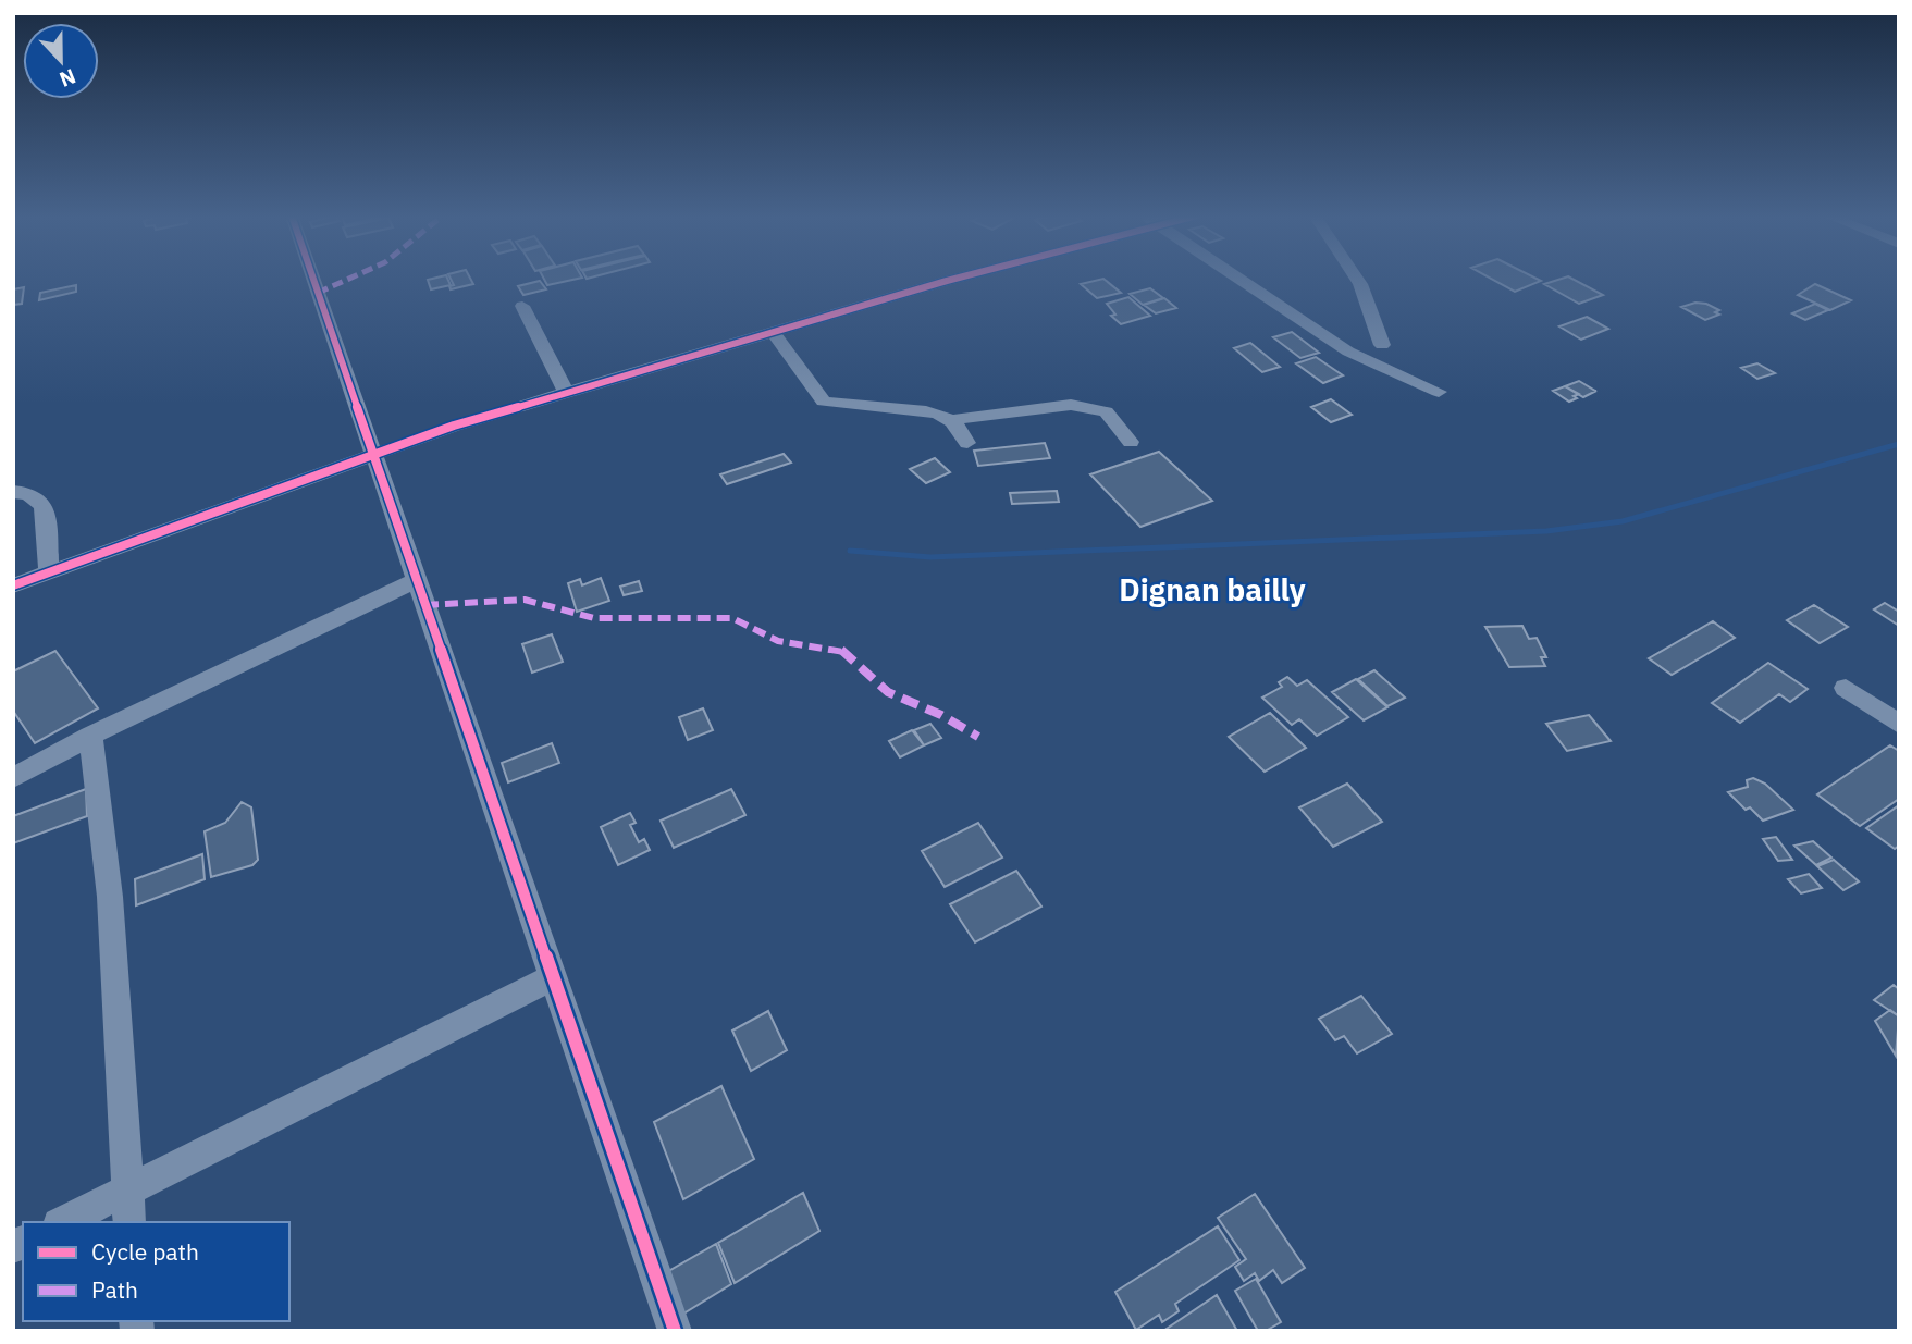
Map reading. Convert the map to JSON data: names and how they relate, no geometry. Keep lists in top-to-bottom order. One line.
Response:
{"districts":["Dignan bailly"],"legend":["Cycle path","Path"],"north":"bottom"}
